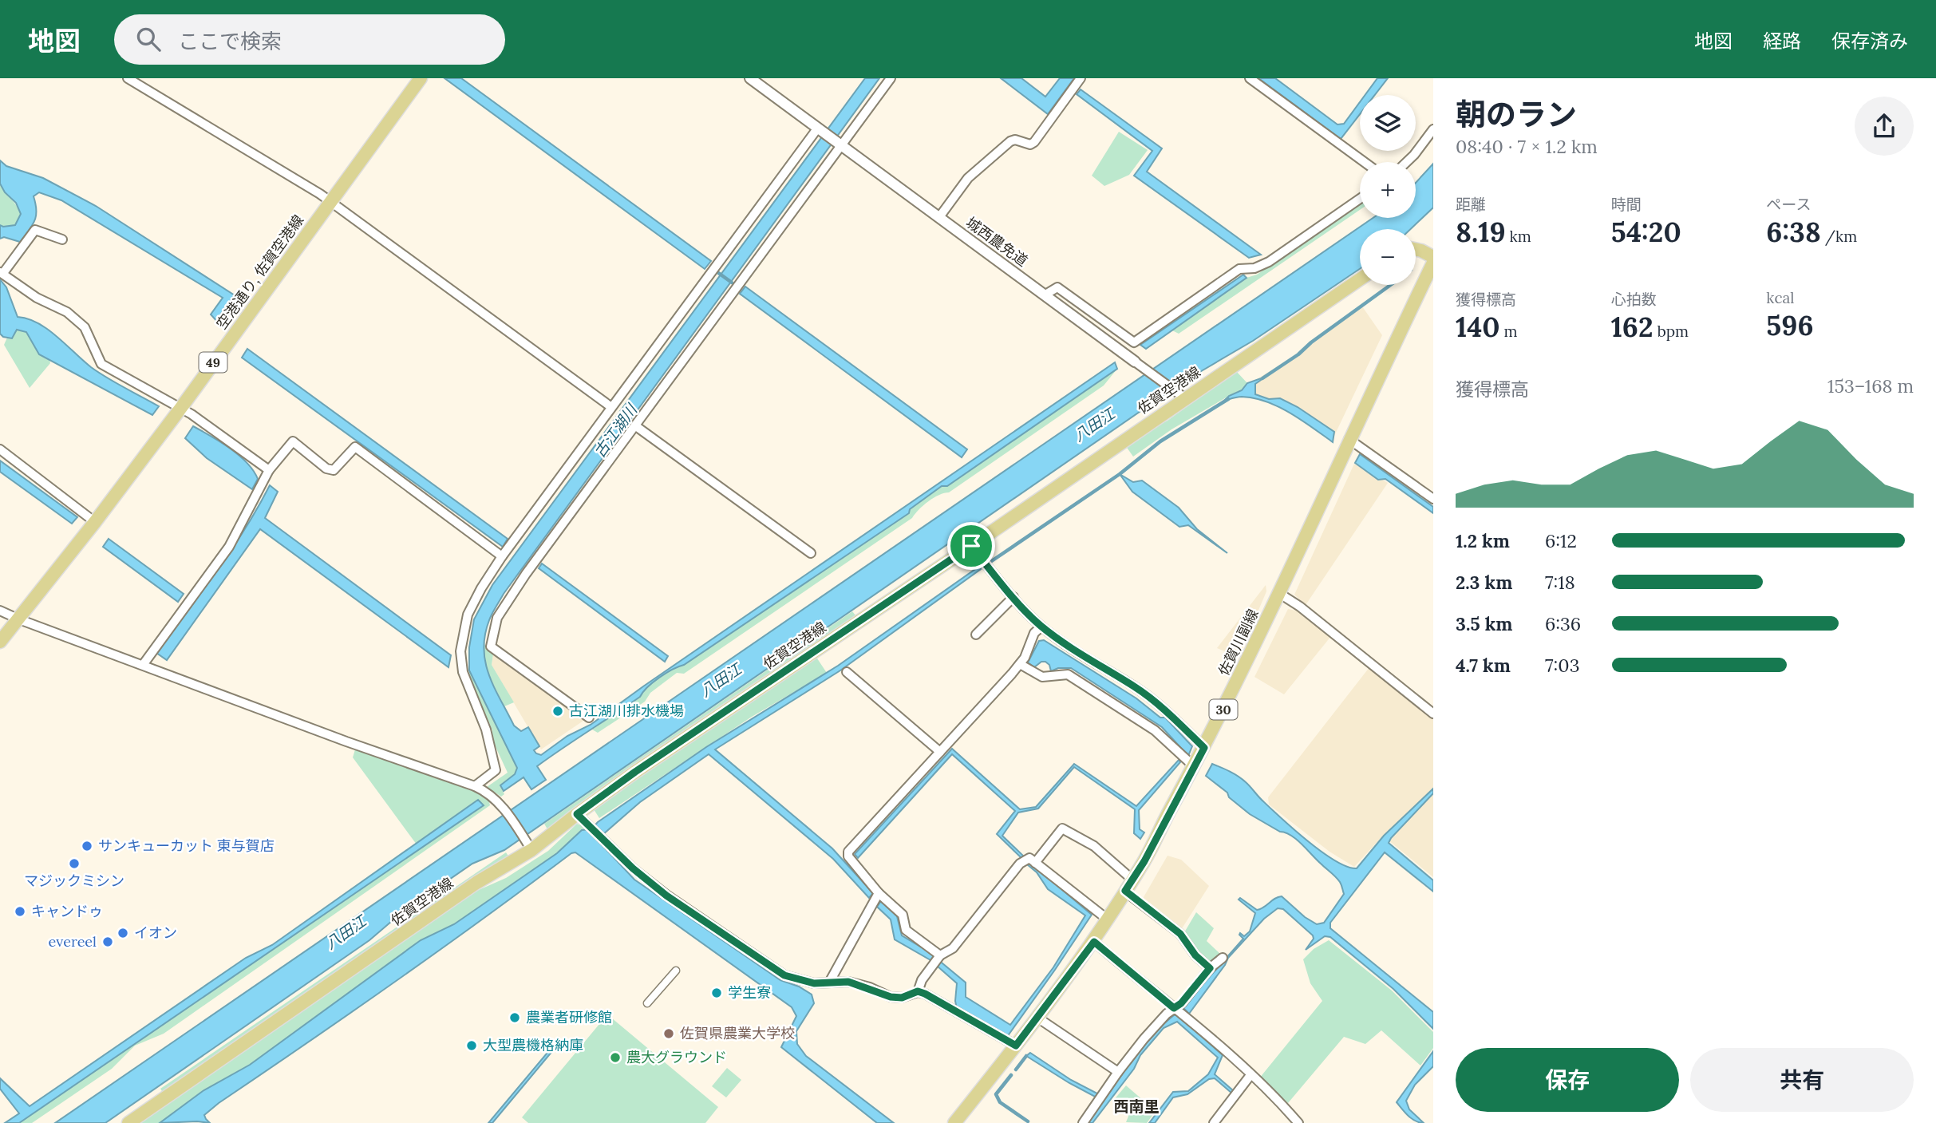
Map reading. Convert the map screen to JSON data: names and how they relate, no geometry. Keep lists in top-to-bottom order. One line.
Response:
{"streets":{"main road":["空港通り, 佐賀空港線","49","佐賀空港線","佐賀川副線","30"],"street":["城西農免道"]},"districts":["西南里"],"water":["八田江","古江湖川"],"places":["古江湖川排水機場","サンキューカット 東与賀店","マジックミシン","キャンドゥ","イオン","evereel","学生寮","農業者研修館","佐賀県農業大学校","大型農機格納庫","農大グラウンド"],"page":{"header":"地図","search":"ここで検索","nav":["地図","経路","保存済み"],"heading":["朝のラン","08:40 · 7 × 1.2 km"],"map_buttons":["+","−"],"stats":[["距離","8.19 km"],["時間","54:20"],["ペース","6:38 /km"],["獲得標高","140 m"],["心拍数","162 bpm"],["kcal","596"]],"chart":["獲得標高","153–168 m"],"list":[{"name":"1.2 km","note":"6:12"},{"name":"2.3 km","note":"7:18"},{"name":"3.5 km","note":"6:36"},{"name":"4.7 km","note":"7:03"}],"buttons":["保存","共有"]}}
